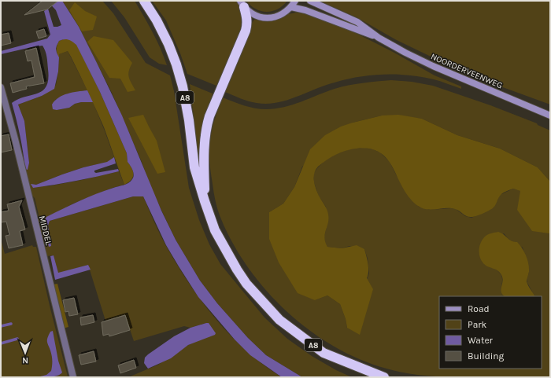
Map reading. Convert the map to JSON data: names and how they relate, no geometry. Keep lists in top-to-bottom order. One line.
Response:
{"streets":{"highway":["A8"],"street":["NOORDERVEENWEG","MIDDEL"]},"legend":["Road","Park","Water","Building"],"north":"bottom"}
